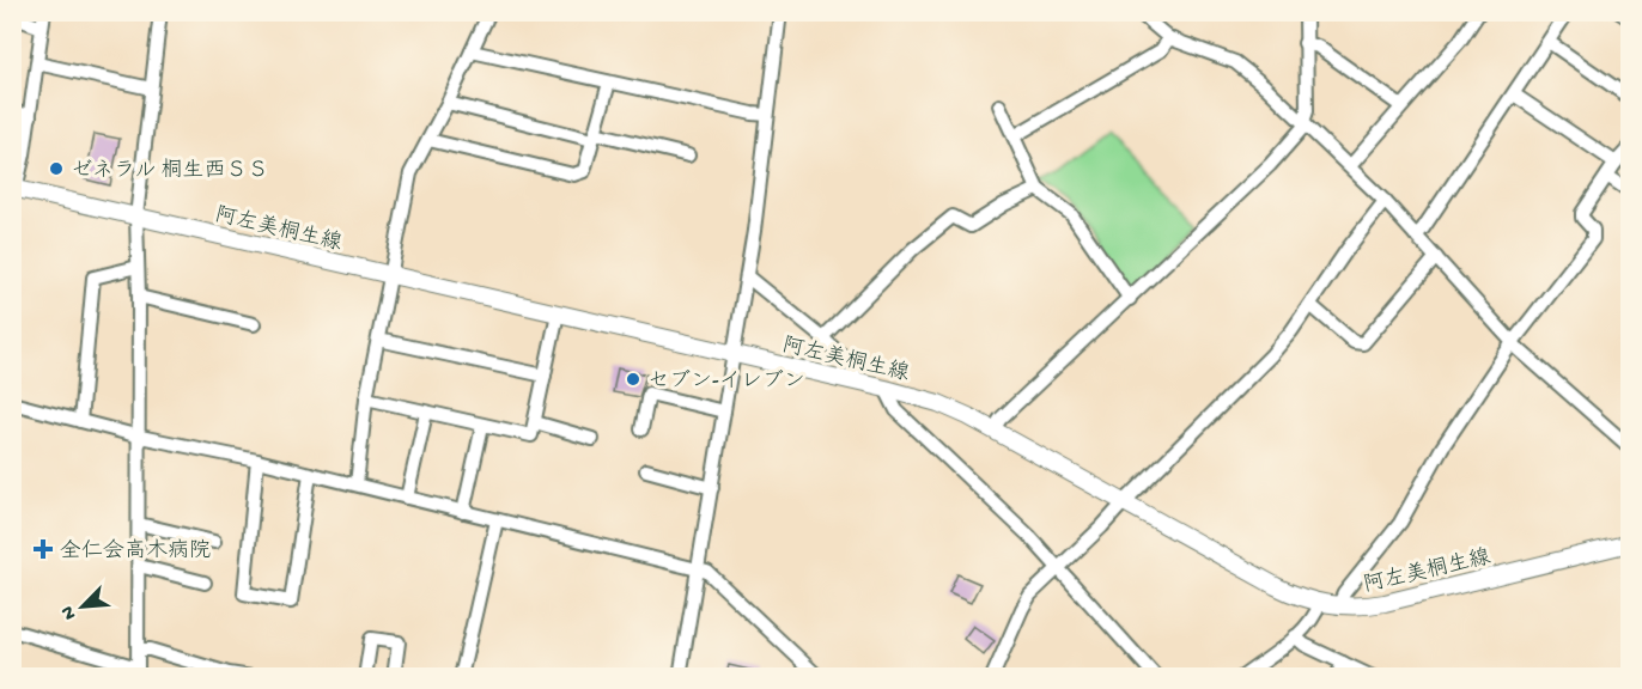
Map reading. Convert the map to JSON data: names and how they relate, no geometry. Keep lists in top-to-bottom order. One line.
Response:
{"streets":{"main road":["阿左美桐生線"]},"places":{"other":["ゼネラル 桐生西ＳＳ","セブン-イレブン"],"health":["全仁会高木病院"]},"north":"bottom left"}
